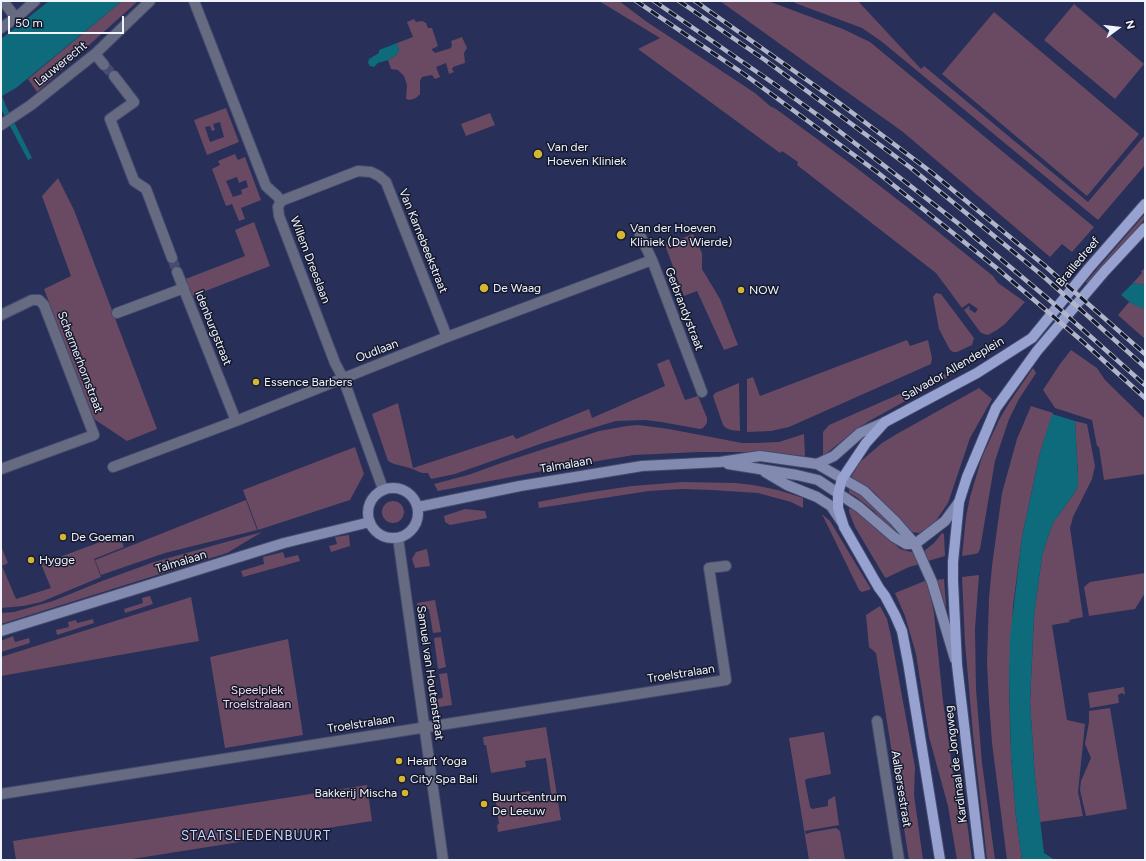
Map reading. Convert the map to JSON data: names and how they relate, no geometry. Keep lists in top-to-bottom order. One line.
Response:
{"streets":{"main road":["Brailledreef","Salvador Allendeplein","Talmalaan","Kardinaal de Jongweg"],"street":["Lauwerecht","Van Karnebeekstraat","Willem Dreeslaan","Gerbrandystraat","Idenburgstraat","Oudlaan","Schermerhornstraat","Samuel van Houtenstraat","Troelstralaan","Aalbersestraat"]},"crossings":[["Van Karnebeekstraat","Willem Dreeslaan"],["Van Karnebeekstraat","Oudlaan"],["Willem Dreeslaan","Oudlaan"],["Willem Dreeslaan","Talmalaan"],["Willem Dreeslaan","Samuel van Houtenstraat"],["Brailledreef","Salvador Allendeplein"],["Gerbrandystraat","Oudlaan"],["Idenburgstraat","Oudlaan"],["Salvador Allendeplein","Talmalaan"],["Talmalaan","Samuel van Houtenstraat"],["Samuel van Houtenstraat","Troelstralaan"]],"districts":["STAATSLIEDENBUURT"],"parks":["Speelplek Troelstralaan"],"places":["Van der Hoeven Kliniek","Van der Hoeven Kliniek (De Wierde)","De Waag","NOW","Essence Barbers","De Goeman","Hygge","Heart Yoga","City Spa Bali","Bakkerij Mischa","Buurtcentrum De Leeuw"],"scale_bar":"50 m","north":"right"}
